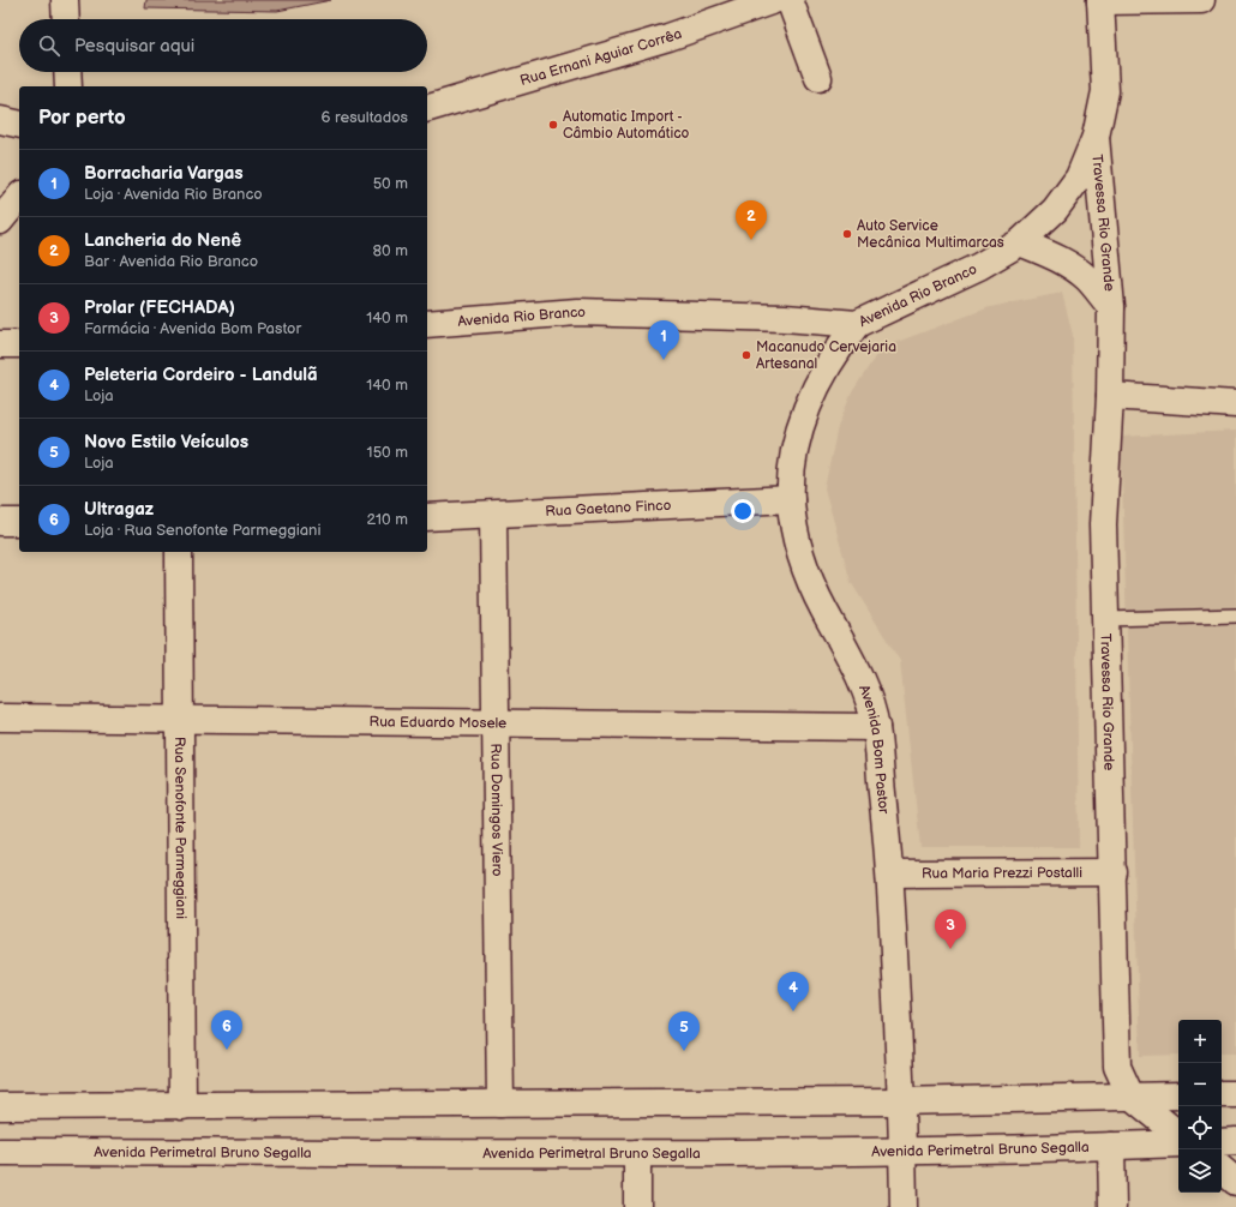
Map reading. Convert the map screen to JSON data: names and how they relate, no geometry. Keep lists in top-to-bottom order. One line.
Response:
{"streets":{"main road":["Rua Ernani Aguiar Corrêa","Travessa Rio Grande","Avenida Rio Branco","Rua Gaetano Finco","Rua Eduardo Mosele","Avenida Bom Pastor","Rua Domingos Viero","Rua Senofonte Parmeggiani","Rua Maria Prezzi Postalli","Avenida Perimetral Bruno Segalla"]},"crossings":[["Travessa Rio Grande","Avenida Rio Branco"],["Travessa Rio Grande","Rua Maria Prezzi Postalli"],["Avenida Rio Branco","Avenida Bom Pastor"],["Rua Gaetano Finco","Avenida Bom Pastor"],["Rua Gaetano Finco","Rua Domingos Viero"],["Rua Eduardo Mosele","Avenida Bom Pastor"],["Rua Eduardo Mosele","Rua Domingos Viero"],["Rua Eduardo Mosele","Rua Senofonte Parmeggiani"],["Avenida Bom Pastor","Rua Maria Prezzi Postalli"],["Avenida Bom Pastor","Avenida Perimetral Bruno Segalla"]],"places":["Automatic Import - Câmbio Automático","Auto Service Mecânica Multimarcas","Macanudo Cervejaria Artesanal"],"page":{"search":"Pesquisar aqui","heading":["Por perto","6 resultados"],"list":[{"mark":"1","name":"Borracharia Vargas","note":"Loja · Avenida Rio Branco","value":"50 m"},{"mark":"2","name":"Lancheria do Nenê","note":"Bar · Avenida Rio Branco","value":"80 m"},{"mark":"3","name":"Prolar (FECHADA)","note":"Farmácia · Avenida Bom Pastor","value":"140 m"},{"mark":"4","name":"Peleteria Cordeiro - Landulã","note":"Loja","value":"140 m"},{"mark":"5","name":"Novo Estilo Veículos","note":"Loja","value":"150 m"},{"mark":"6","name":"Ultragaz","note":"Loja · Rua Senofonte Parmeggiani","value":"210 m"}],"pins":["2","1","3","4","6","5"],"map_buttons":["+","−"]}}
